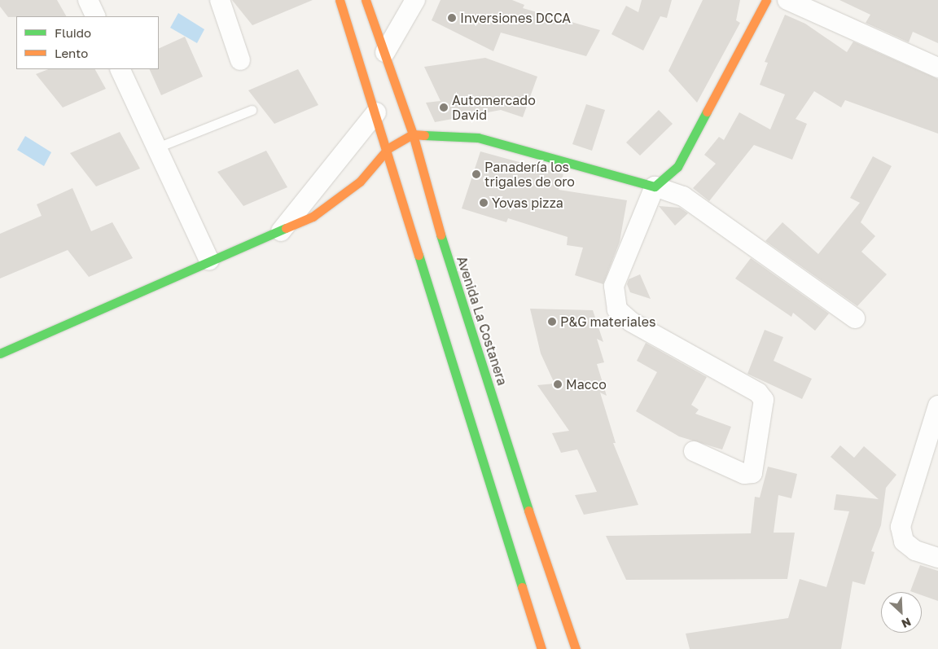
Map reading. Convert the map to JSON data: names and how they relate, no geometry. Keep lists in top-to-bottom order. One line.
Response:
{"streets":{"street":["Avenida La Costanera"]},"places":["Inversiones DCCA","Automercado David","Panadería los trigales de oro","Yovas pizza","P&G materiales","Macco"],"legend":["Fluido","Lento"],"north":"bottom right"}
